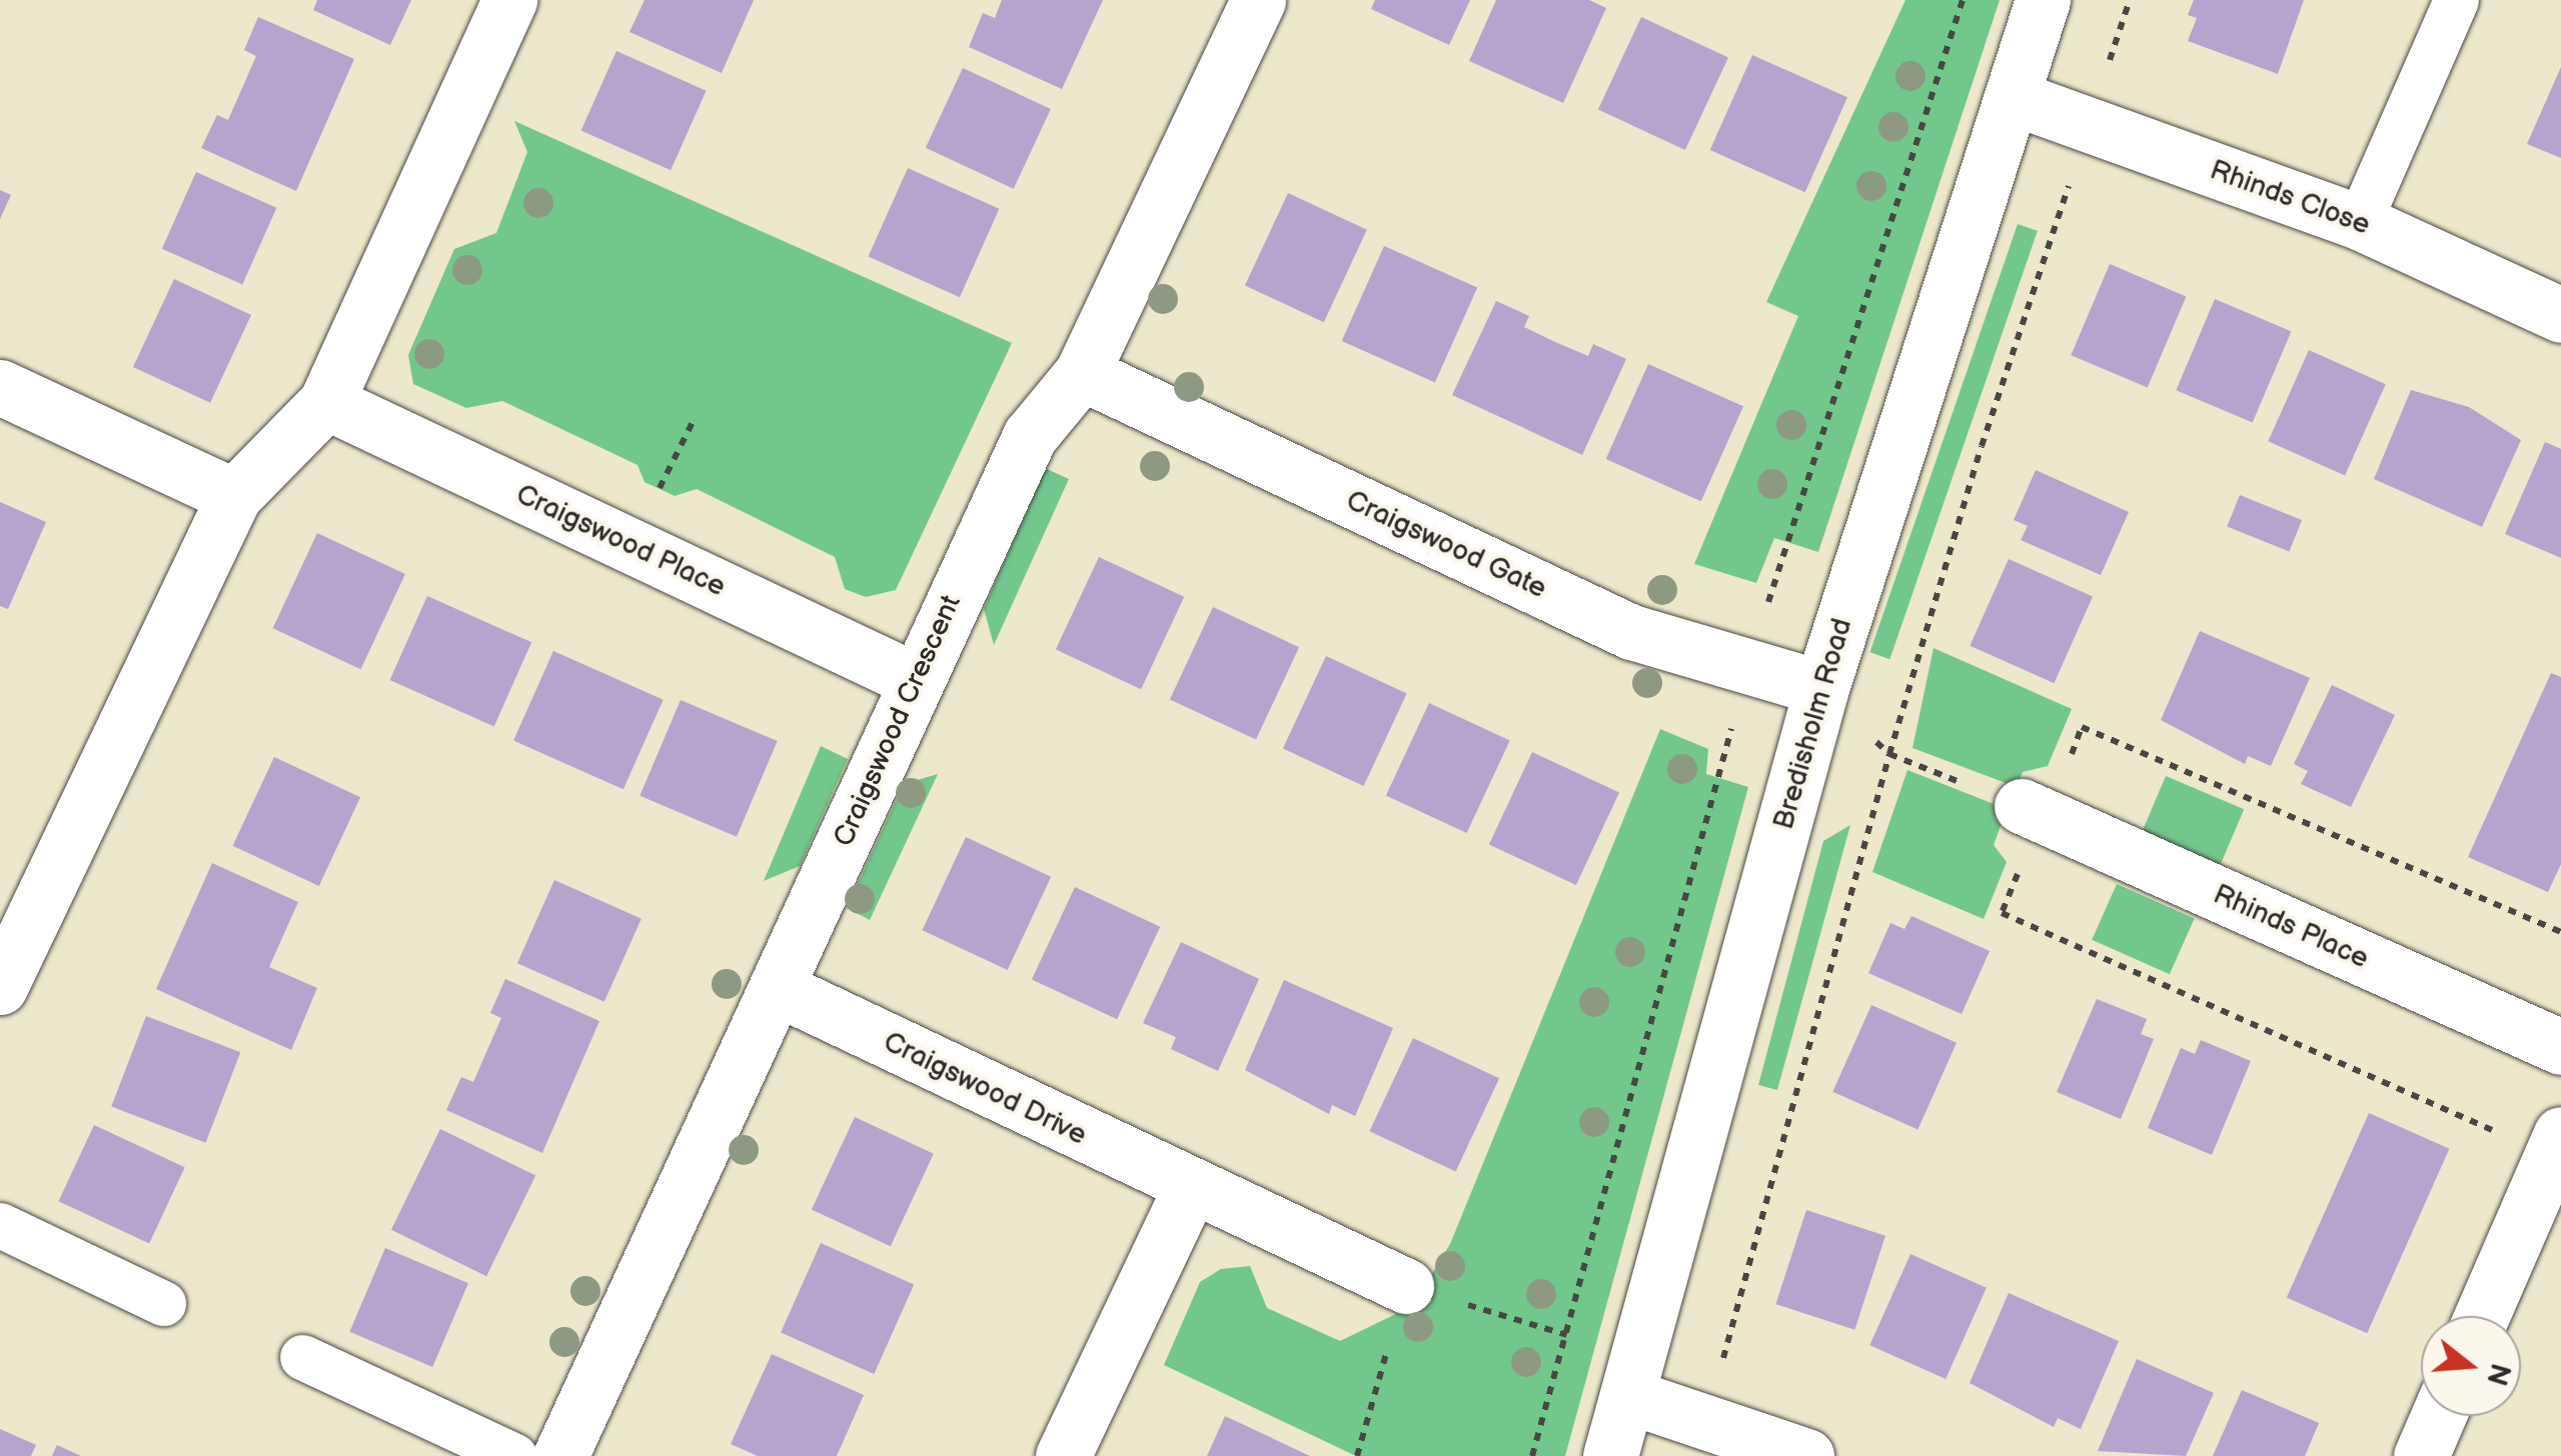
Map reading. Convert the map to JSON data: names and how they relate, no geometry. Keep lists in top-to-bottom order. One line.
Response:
{"streets":{"street":["Rhinds Close","Craigswood Place","Craigswood Gate","Craigswood Crescent","Bredisholm Road","Rhinds Place","Craigswood Drive"]},"crossings":[["Rhinds Close","Bredisholm Road"],["Craigswood Place","Craigswood Crescent"],["Craigswood Gate","Craigswood Crescent"],["Craigswood Gate","Bredisholm Road"],["Craigswood Crescent","Craigswood Drive"]],"north":"right"}
